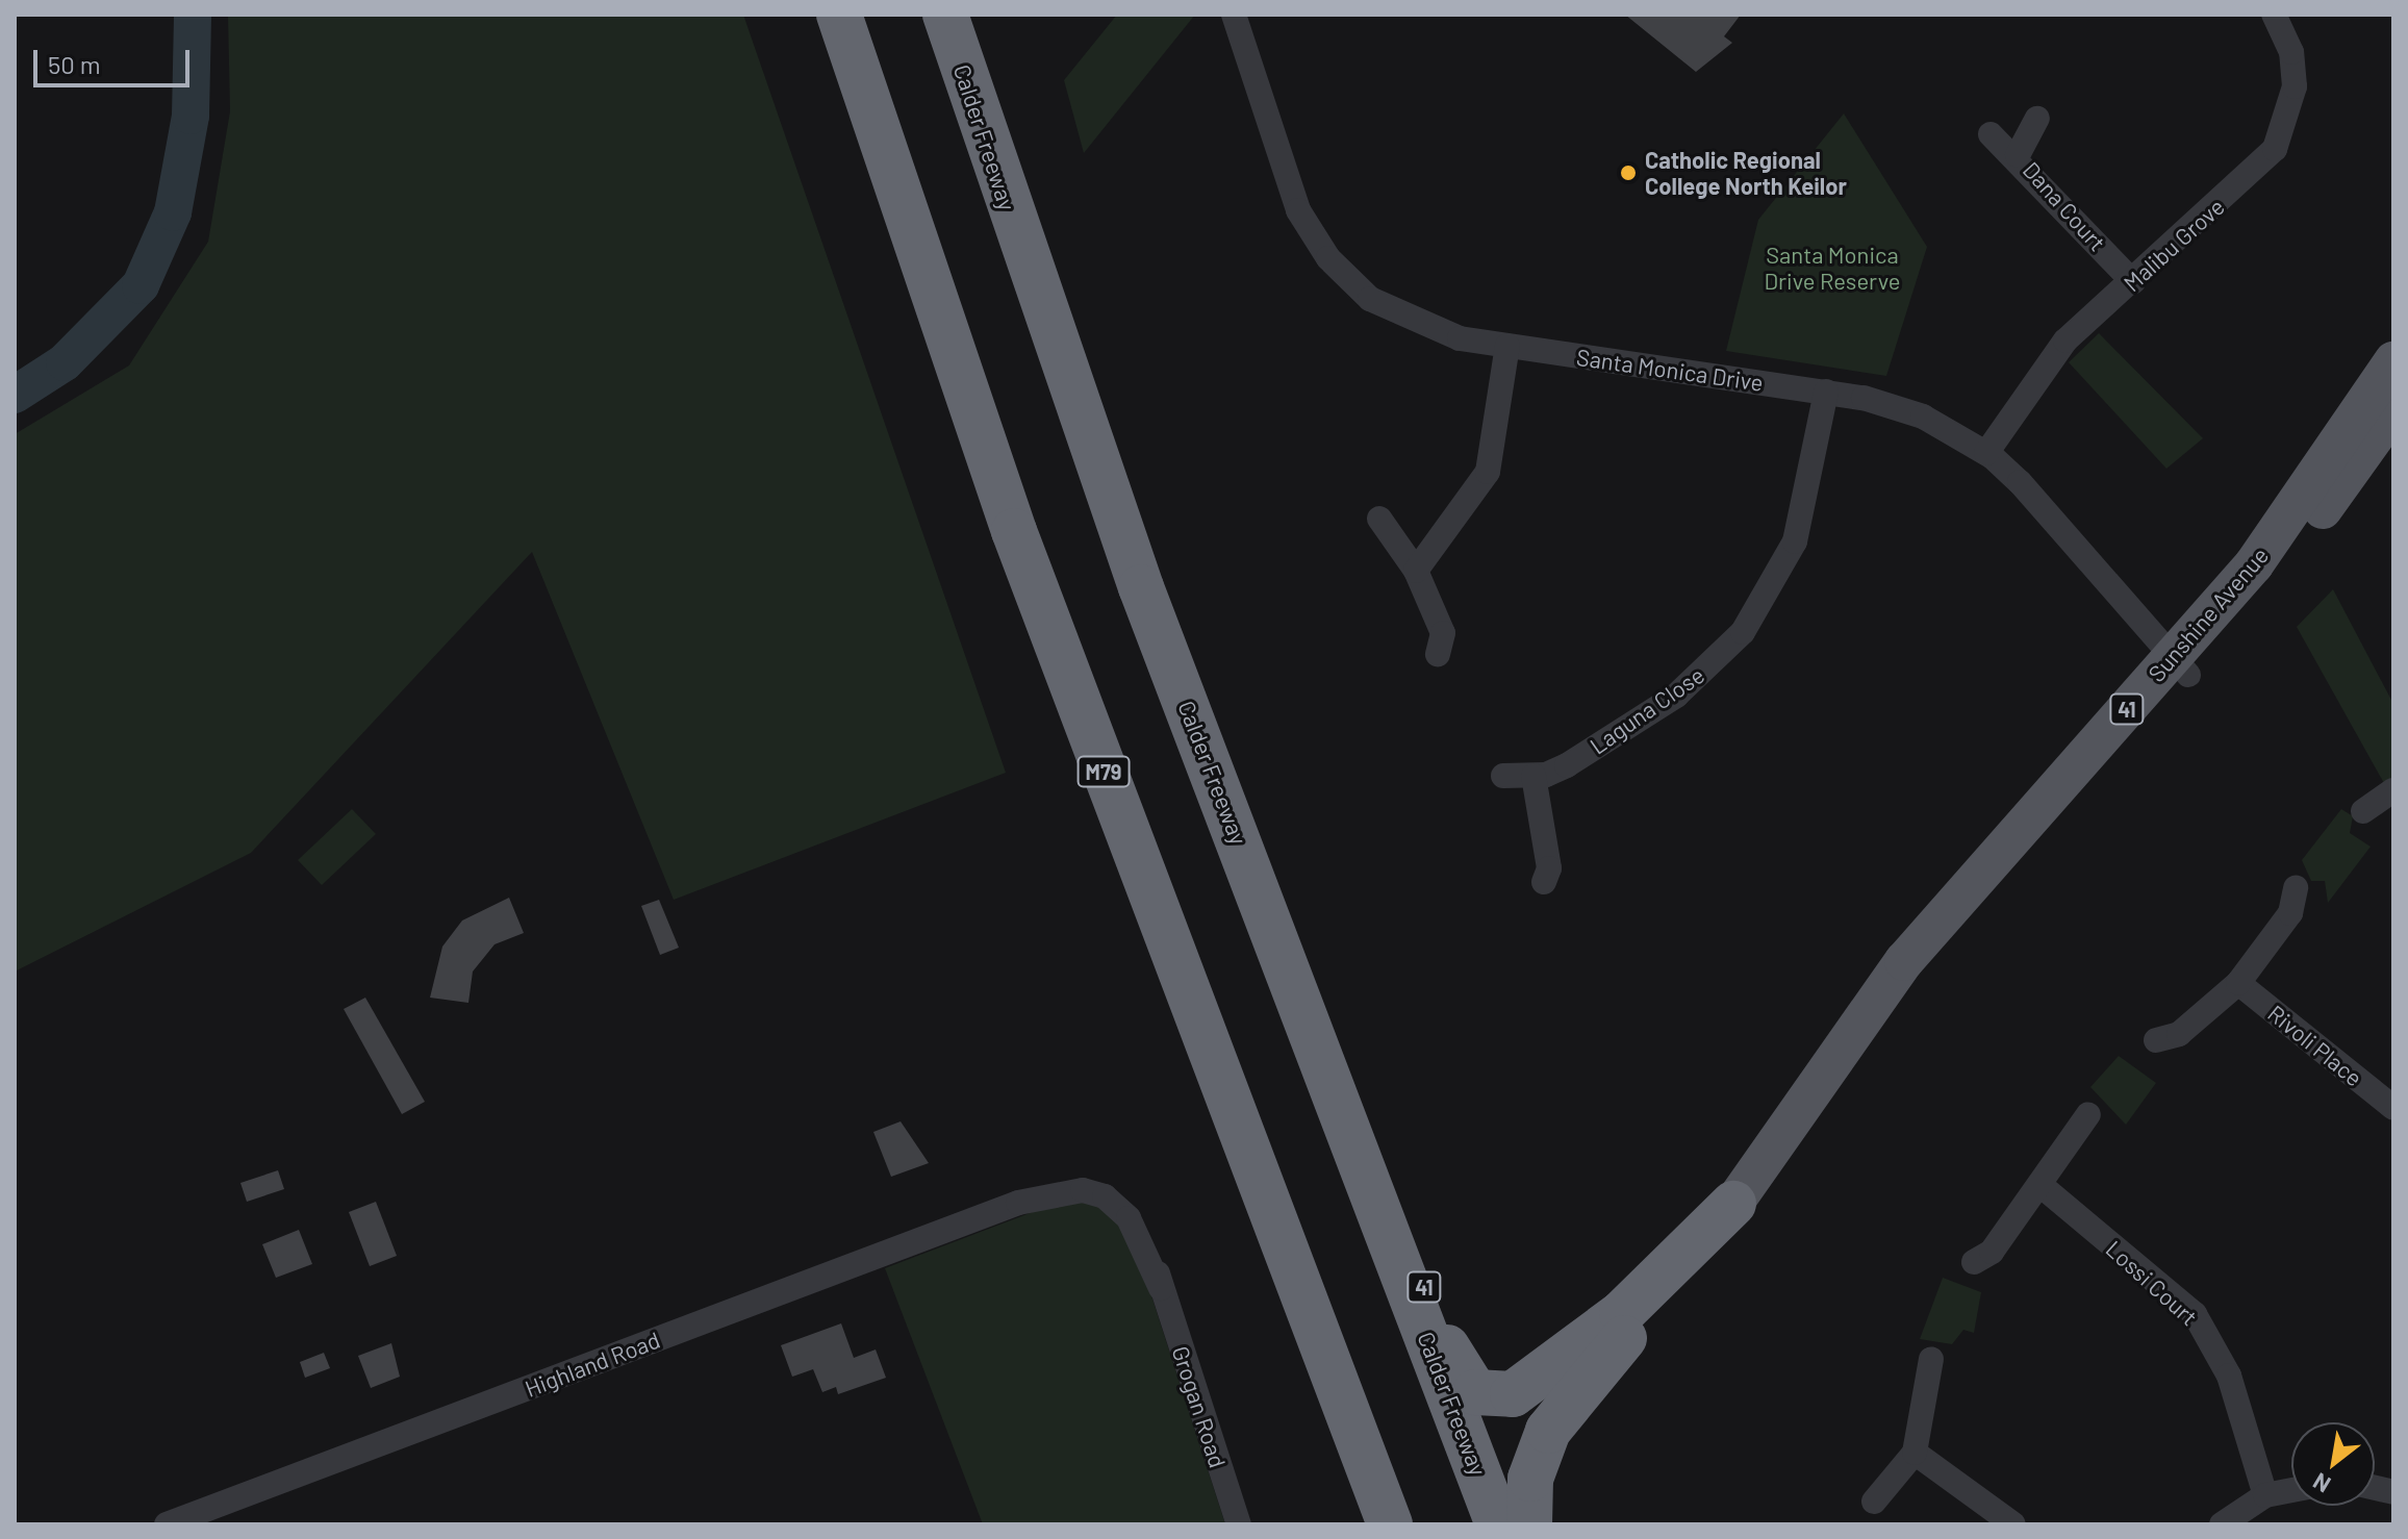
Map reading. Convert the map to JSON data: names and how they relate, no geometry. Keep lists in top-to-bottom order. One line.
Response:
{"streets":{"highway":["Calder Freeway","41","M79"],"main road":["Sunshine Avenue"],"street":["Dana Court","Malibu Grove","Santa Monica Drive","Laguna Close","Rivoli Place","Lossi Court","Highland Road","Grogan Road"]},"crossings":[["Calder Freeway","41"],["Dana Court","Malibu Grove"],["Malibu Grove","Santa Monica Drive"],["Santa Monica Drive","Sunshine Avenue"],["Santa Monica Drive","Laguna Close"],["Sunshine Avenue","41"],["Highland Road","Grogan Road"]],"parks":["Santa Monica Drive Reserve"],"places":["Catholic Regional College North Keilor"],"scale_bar":"50 m","north":"bottom left"}
